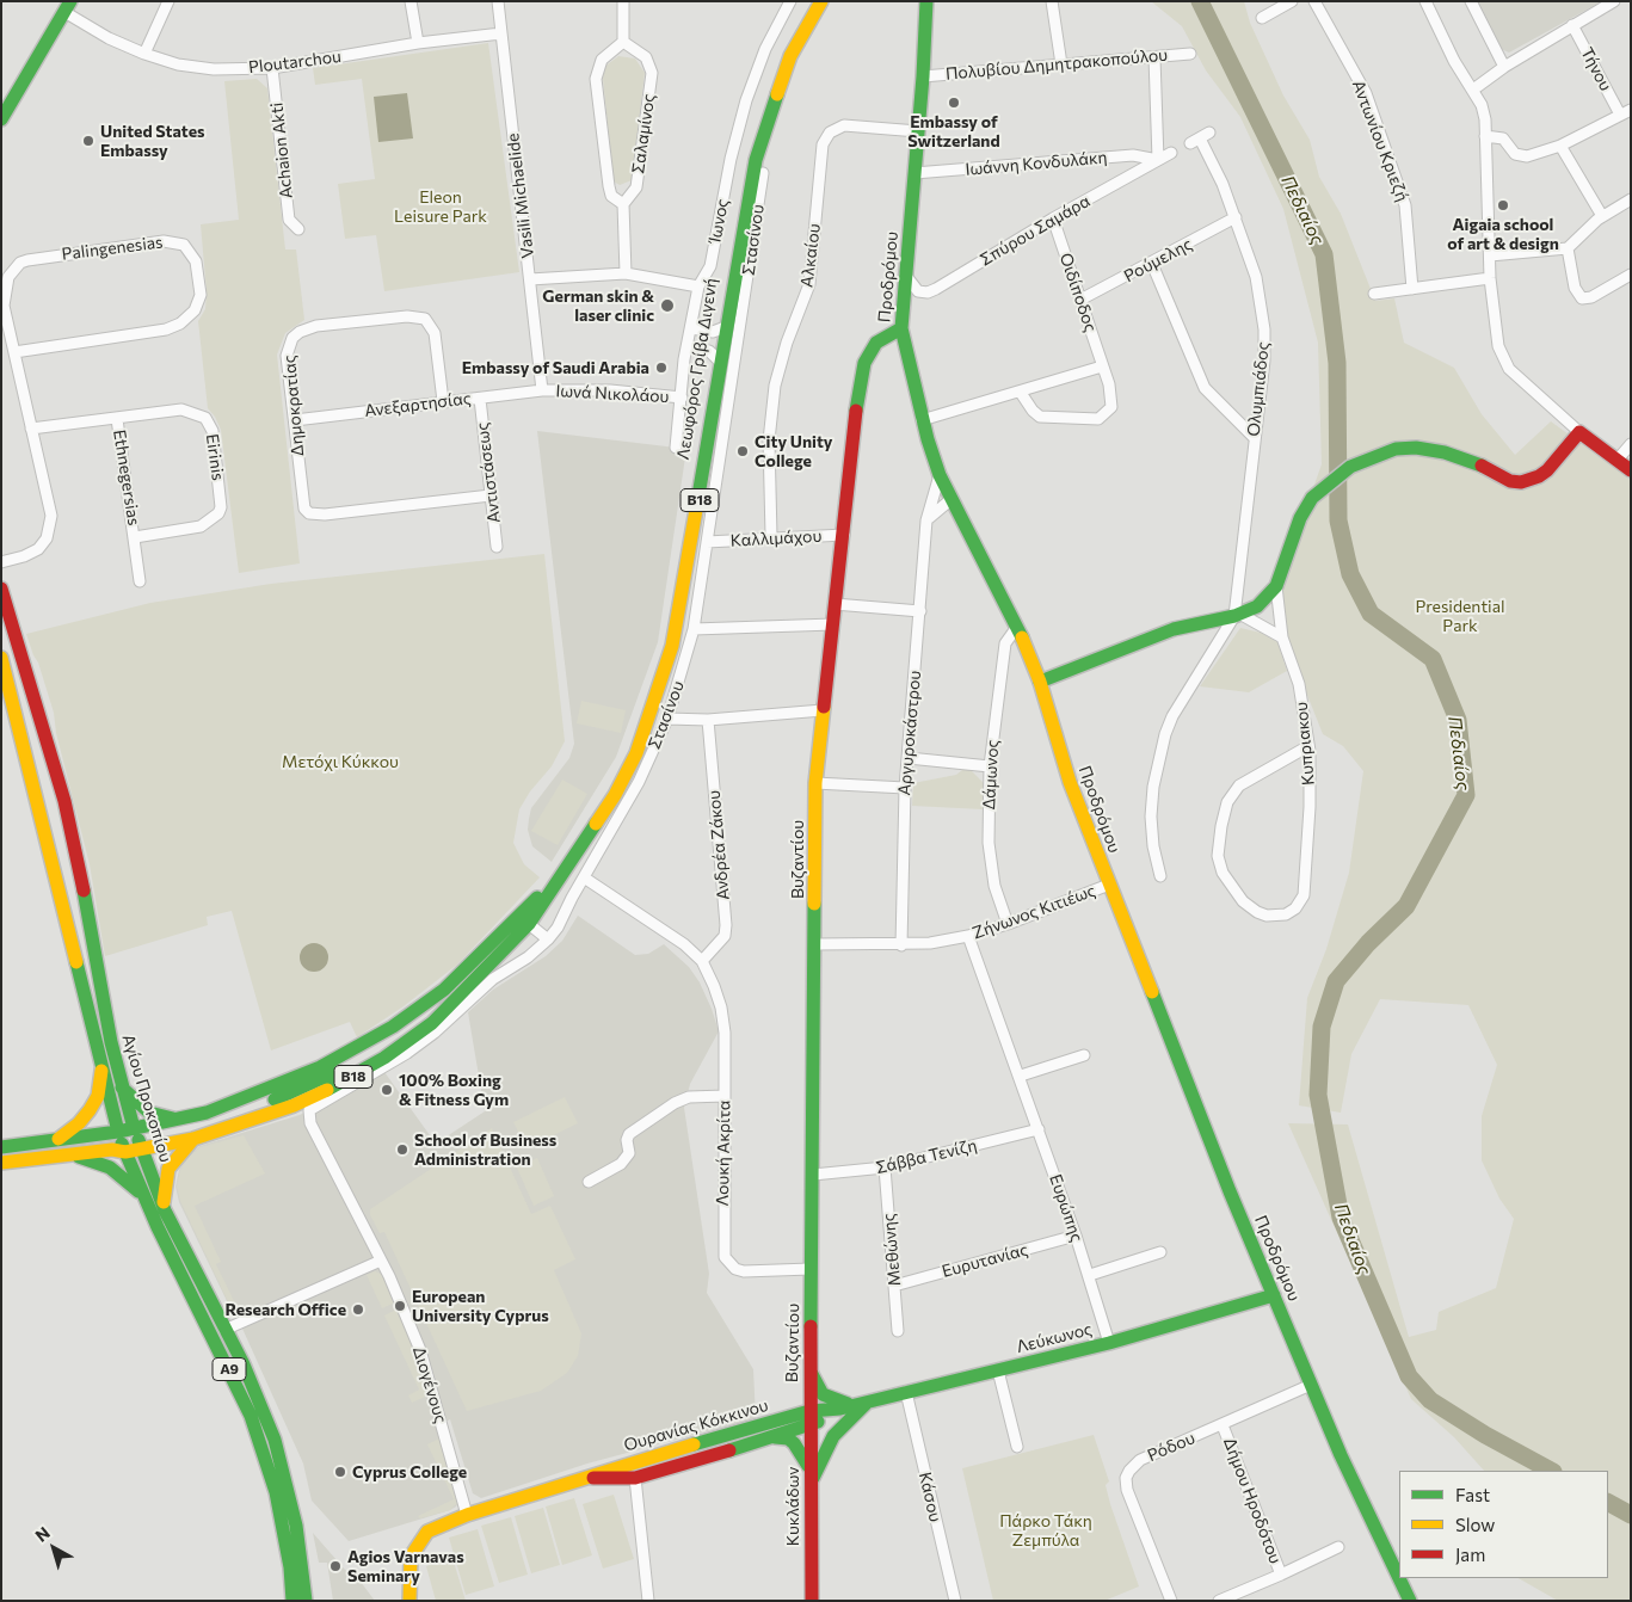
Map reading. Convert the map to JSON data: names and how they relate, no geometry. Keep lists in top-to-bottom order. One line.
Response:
{"streets":{"main road":["Προδρόμου","Λεωφόρος Γρίβα Διγενή","B18","Βυζαντίου","Αγίου Προκοπίου","Λεύκωνος","A9","Ουρανίας Κόκκινου","Κυκλάδων"],"street":["Ploutarchou","Πολυβίου Δημητρακοπούλου","Τήνου","Σαλαμίνος","Αντωνίου Κριεζή","Achaion Akti","Ιωάννη Κονδυλάκη","Vasili Michaelide","Ίωνος","Σπύρου Σαμάρα","Στασίνου","Palingenesias","Αλκαίου","Ρούμελης","Οιδίποδος","Ολυμπιάδος","Ιωνά Νικολάου","Ανεξαρτησίας","Δημοκρατίας","Eirinis","Αντιστάσεως","Ethnegersias","Καλλιμάχου","Αργυροκάστρου","Κυπριακου","Δάμωνος","Ανδρέα Ζάκου","Ζήνωνος Κιτιέως","Λουκή Ακρίτα","Σάββα Τενίζη","Ευρώπης","Μεθώνης","Ευρυτανίας","Διογένους","Ρόδου","Κάσου","Δήμου Ηροδότου"]},"crossings":[["Ploutarchou","Achaion Akti"],["Ploutarchou","Vasili Michaelide"],["Πολυβίου Δημητρακοπούλου","Προδρόμου"],["Ιωάννη Κονδυλάκη","Σπύρου Σαμάρα"],["Ιωάννη Κονδυλάκη","Προδρόμου"],["Vasili Michaelide","Ιωνά Νικολάου"],["Vasili Michaelide","Ανεξαρτησίας"],["Ίωνος","Ιωνά Νικολάου"],["Σπύρου Σαμάρα","Προδρόμου"],["Σπύρου Σαμάρα","Οιδίποδος"],["Στασίνου","Καλλιμάχου"],["Στασίνου","Διογένους"],["Palingenesias","Eirinis"],["Αλκαίου","Προδρόμου"],["Αλκαίου","Καλλιμάχου"],["Ρούμελης","Οιδίποδος"],["Ρούμελης","Ολυμπιάδος"],["Προδρόμου","Αργυροκάστρου"],["Προδρόμου","Δάμωνος"],["Προδρόμου","Βυζαντίου"],["Προδρόμου","Ζήνωνος Κιτιέως"],["Προδρόμου","Λεύκωνος"],["Προδρόμου","Ρόδου"],["Λεωφόρος Γρίβα Διγενή","Αγίου Προκοπίου"],["Ιωνά Νικολάου","Ανεξαρτησίας"],["Ανεξαρτησίας","Δημοκρατίας"],["Ανεξαρτησίας","Αντιστάσεως"],["Δημοκρατίας","Αντιστάσεως"],["Eirinis","Ethnegersias"],["Καλλιμάχου","Βυζαντίου"],["Αργυροκάστρου","Ζήνωνος Κιτιέως"],["Δάμωνος","Ζήνωνος Κιτιέως"],["Ανδρέα Ζάκου","Λουκή Ακρίτα"],["Βυζαντίου","Ζήνωνος Κιτιέως"],["Βυζαντίου","Λουκή Ακρίτα"],["Βυζαντίου","Σάββα Τενίζη"],["Βυζαντίου","Λεύκωνος"],["Βυζαντίου","Ουρανίας Κόκκινου"],["Βυζαντίου","Κυκλάδων"],["Ζήνωνος Κιτιέως","Ευρώπης"],["Σάββα Τενίζη","Ευρώπης"],["Σάββα Τενίζη","Μεθώνης"],["Ευρώπης","Ευρυτανίας"],["Ευρώπης","Λεύκωνος"],["Μεθώνης","Ευρυτανίας"],["Λεύκωνος","Ουρανίας Κόκκινου"],["Λεύκωνος","Κάσου"],["Λεύκωνος","Κυκλάδων"],["Διογένους","Ουρανίας Κόκκινου"],["Ουρανίας Κόκκινου","Κυκλάδων"],["Ρόδου","Δήμου Ηροδότου"]],"water":["Πεδιαίος"],"parks":["Eleon Leisure Park","Presidential Park","Μετόχι Κύκκου","Πάρκο Τάκη Ζεμπύλα"],"places":["Embassy of Switzerland","United States Embassy","Aigaia school of art & design","German skin & laser clinic","Embassy of Saudi Arabia","City Unity College","100% Boxing & Fitness Gym","School of Business Administration","European University Cyprus","Research Office","Cyprus College","Agios Varnavas Seminary"],"legend":["Fast","Slow","Jam"],"north":"top left"}
